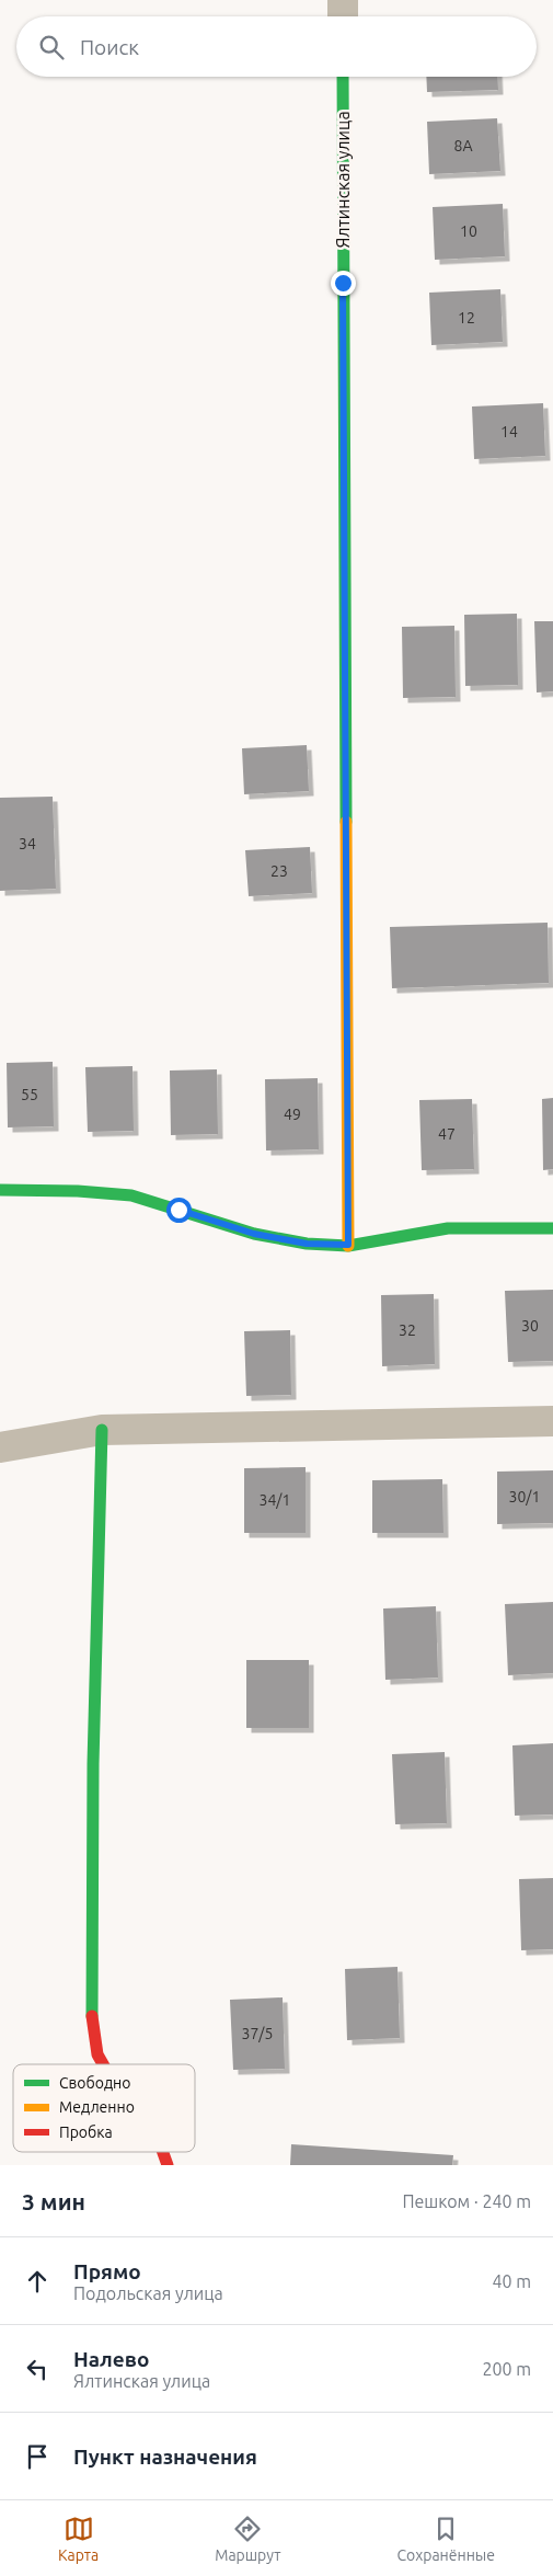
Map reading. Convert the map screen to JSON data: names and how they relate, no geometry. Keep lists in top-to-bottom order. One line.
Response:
{"streets":{"street":["Ялтинская улица"]},"house_numbers":["8А","10","12","14","34","23","55","49","47","30","32","30/1","34/1","37/5"],"legend":["Свободно","Медленно","Пробка"],"page":{"search":"Поиск","heading":["3 мин","Пешком · 240 m"],"list":[["Прямо","Подольская улица","40 m"],["Налево","Ялтинская улица","200 m"],"Пункт назначения"],"nav":["Карта","Маршрут","Сохранённые"]}}
